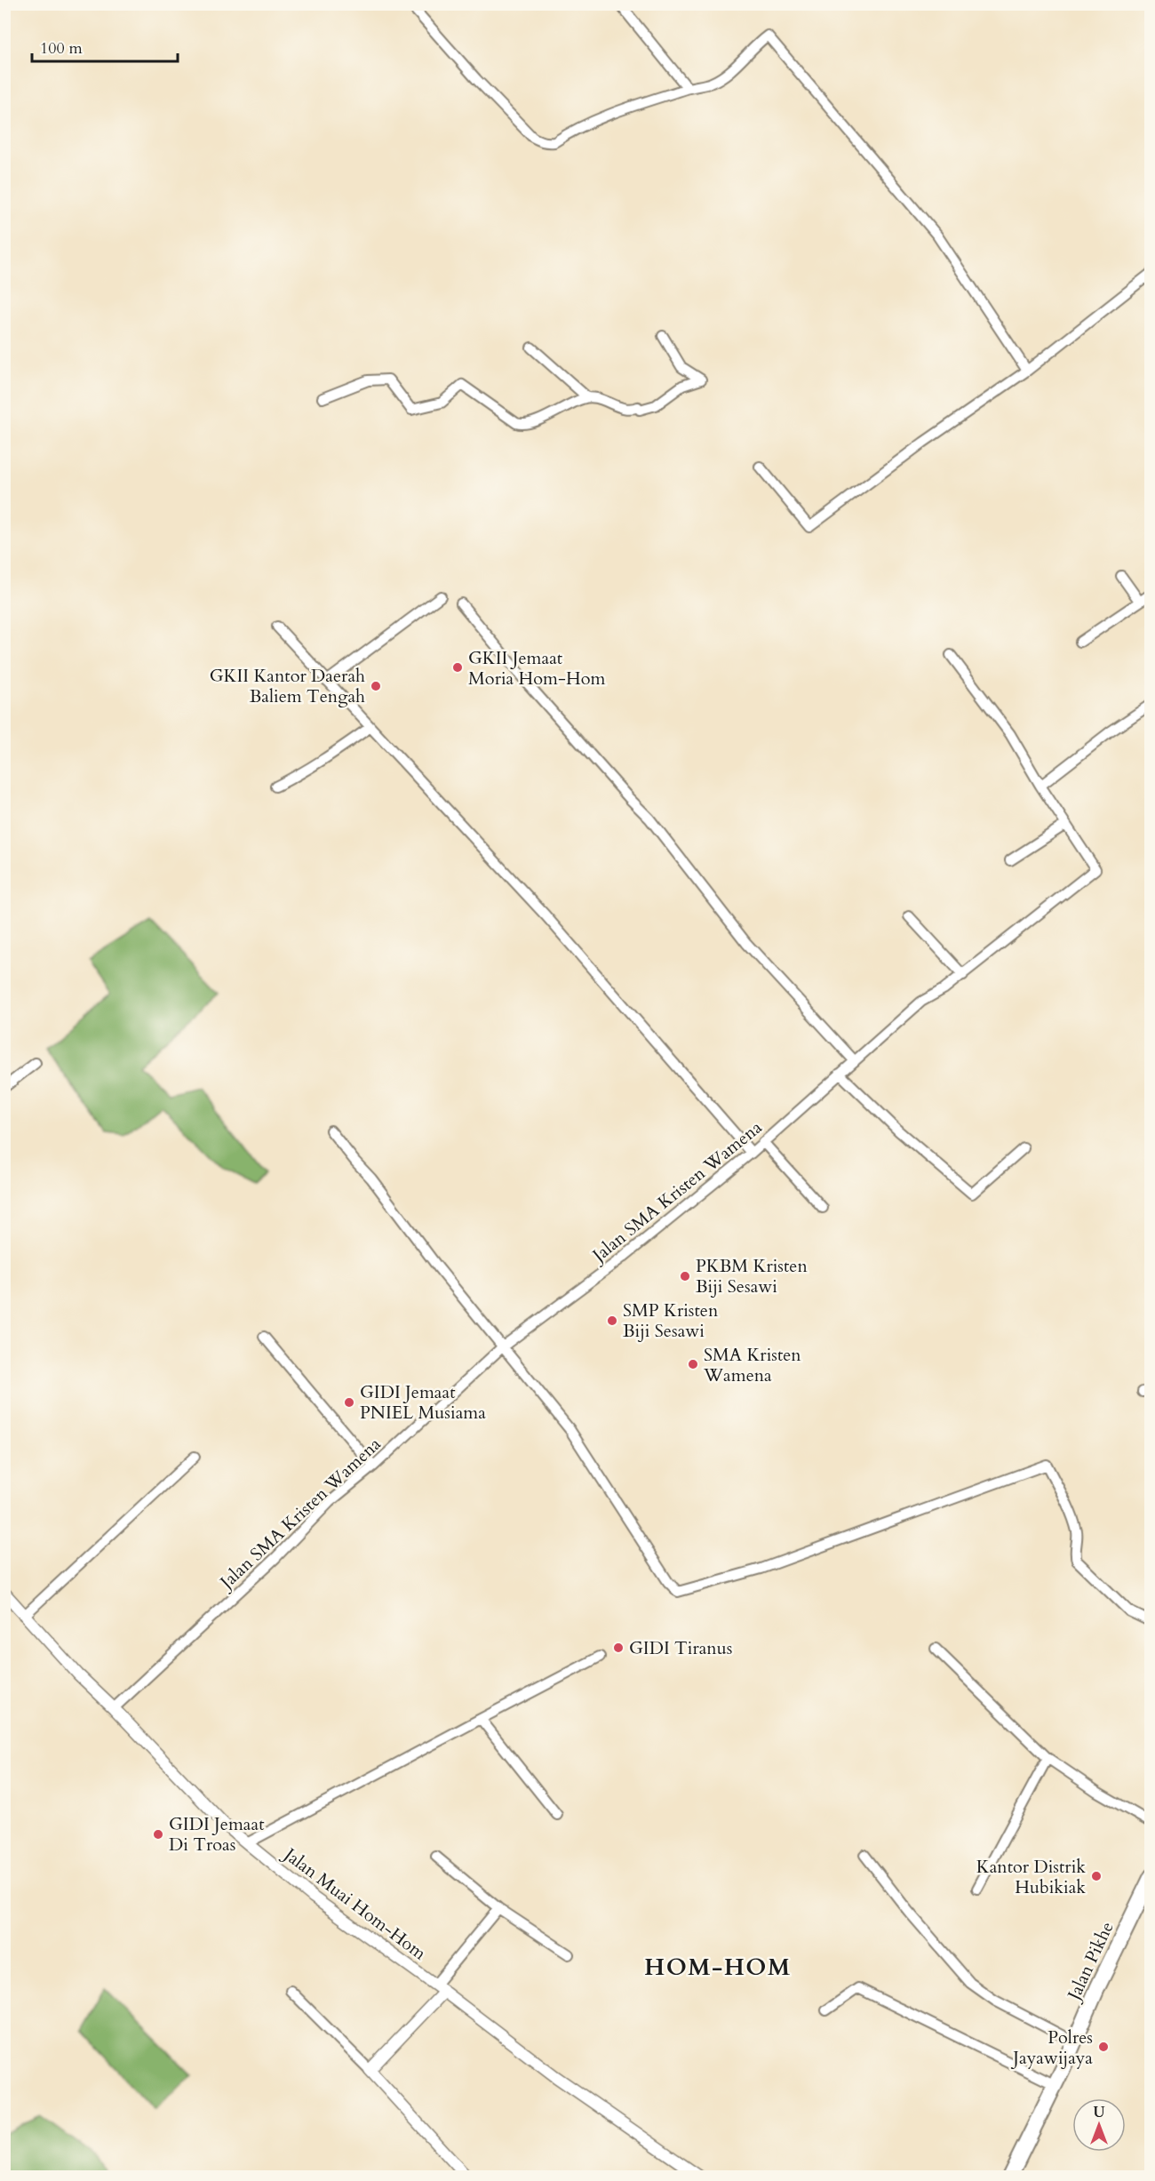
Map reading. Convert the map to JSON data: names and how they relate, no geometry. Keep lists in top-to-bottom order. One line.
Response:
{"streets":{"highway":["Jalan Pikhe"],"street":["Jalan SMA Kristen Wamena","Jalan Muai Hom-Hom"]},"crossings":[["Jalan SMA Kristen Wamena","Jalan Muai Hom-Hom"]],"districts":["HOM-HOM"],"places":["GKII Jemaat Moria Hom-Hom","GKII Kantor Daerah Baliem Tengah","PKBM Kristen Biji Sesawi","SMP Kristen Biji Sesawi","SMA Kristen Wamena","GIDI Jemaat PNIEL Musiama","GIDI Tiranus","GIDI Jemaat Di Troas","Kantor Distrik Hubikiak","Polres Jayawijaya"],"scale_bar":"100 m","north":"top"}
